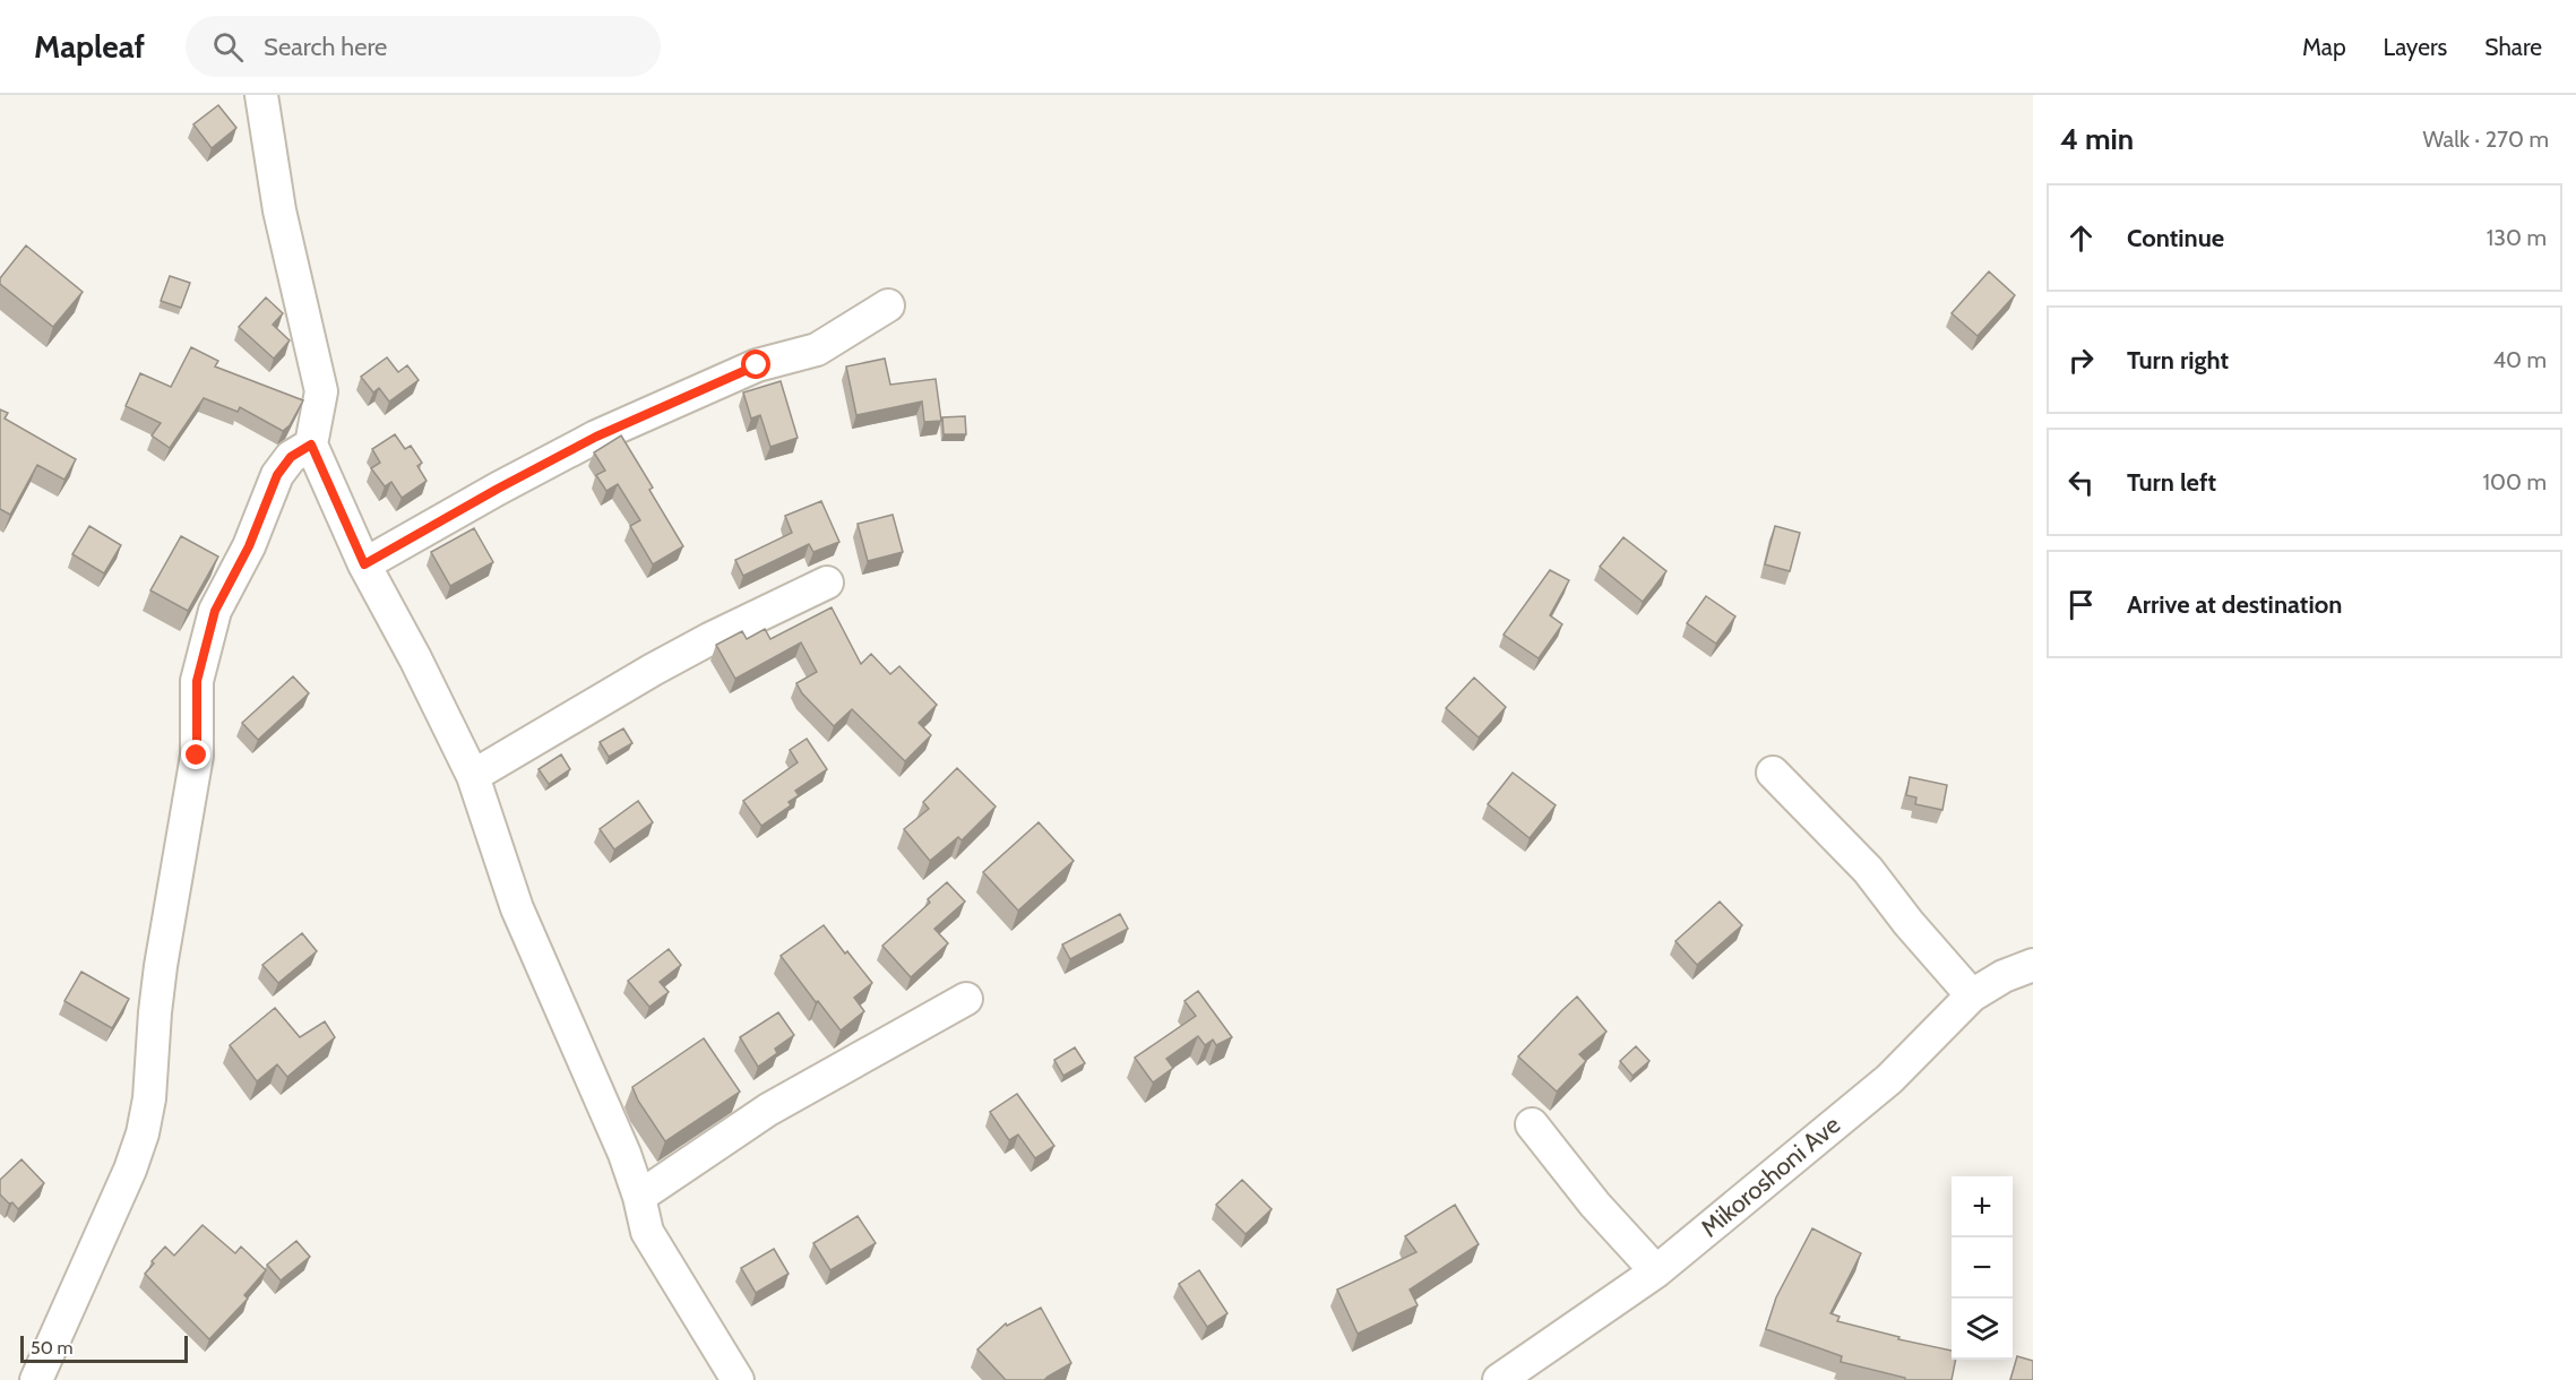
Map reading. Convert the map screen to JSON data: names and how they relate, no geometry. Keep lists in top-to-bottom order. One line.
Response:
{"streets":{"street":["Mikoroshoni Ave"]},"scale_bar":"50 m","page":{"header":"Mapleaf","search":"Search here","nav":["Map","Layers","Share"],"heading":["4 min","Walk · 270 m"],"list":[["Continue","130 m"],["Turn right","40 m"],["Turn left","100 m"],"Arrive at destination"],"map_buttons":["+","−"],"scale":"50 m"}}
